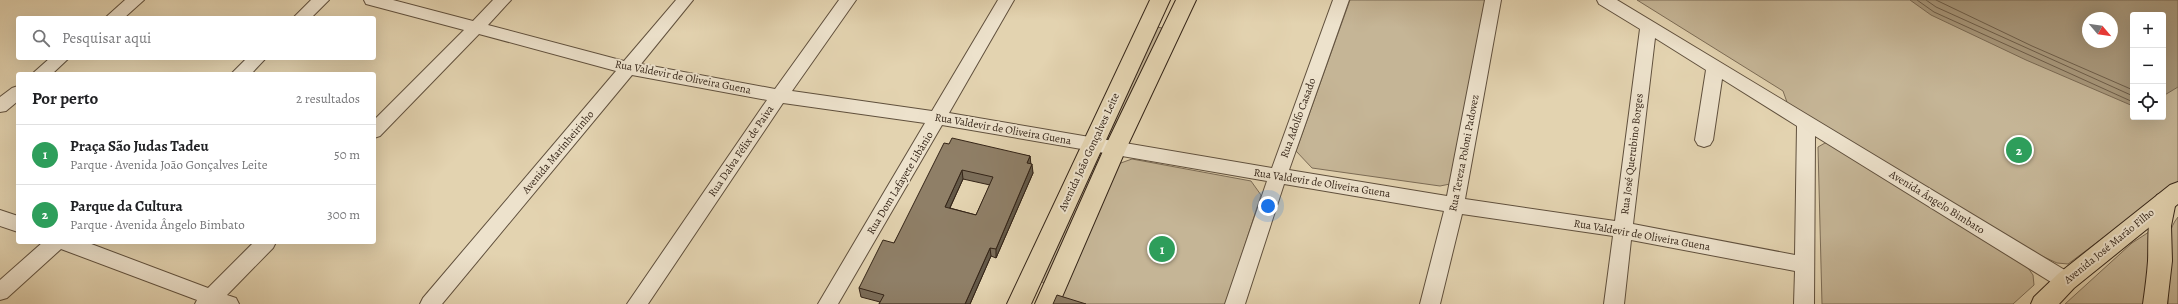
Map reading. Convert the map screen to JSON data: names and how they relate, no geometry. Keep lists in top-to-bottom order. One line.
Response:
{"streets":{"main road":["Avenida João Gonçalves Leite","Avenida José Marão Filho"],"street":["Rua Valdevir de Oliveira Guena","Rua Adolfo Casado","Rua Dalva Félix de Paiva","Avenida Marinheirinho","Rua Tereza Poloni Padovez","Rua José Querubino Borges","Rua Dom Lafayete Libânio","Avenida Ângelo Bimbato"]},"crossings":[["Rua Valdevir de Oliveira Guena","Rua Adolfo Casado"],["Rua Valdevir de Oliveira Guena","Rua Dalva Félix de Paiva"],["Rua Valdevir de Oliveira Guena","Avenida Marinheirinho"],["Rua Valdevir de Oliveira Guena","Avenida João Gonçalves Leite"],["Rua Valdevir de Oliveira Guena","Rua Tereza Poloni Padovez"],["Rua Valdevir de Oliveira Guena","Rua José Querubino Borges"],["Rua Valdevir de Oliveira Guena","Rua Dom Lafayete Libânio"],["Rua José Querubino Borges","Avenida Ângelo Bimbato"],["Avenida Ângelo Bimbato","Avenida José Marão Filho"]],"north":"bottom right","page":{"map_buttons":["+","−"],"search":"Pesquisar aqui","heading":["Por perto","2 resultados"],"list":[{"mark":"1","name":"Praça São Judas Tadeu","note":"Parque · Avenida João Gonçalves Leite","value":"50 m"},{"mark":"2","name":"Parque da Cultura","note":"Parque · Avenida Ângelo Bimbato","value":"300 m"}],"pins":["2","1"]}}
